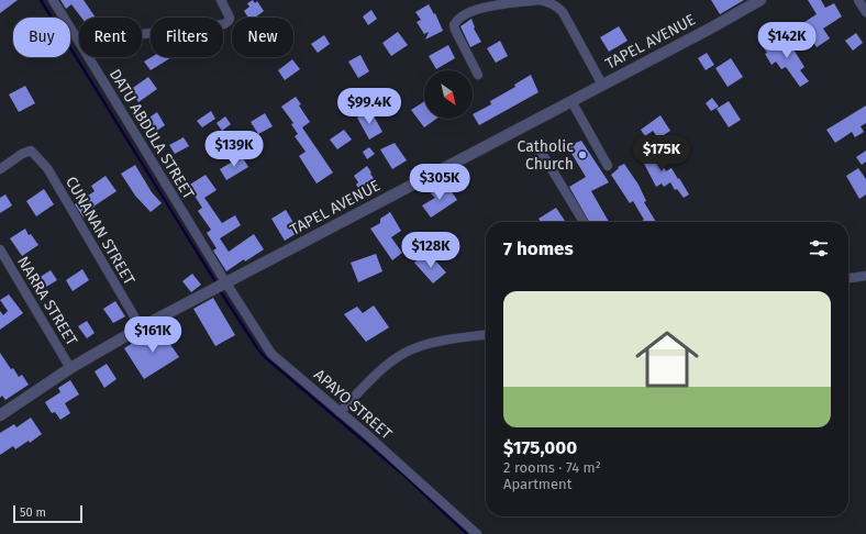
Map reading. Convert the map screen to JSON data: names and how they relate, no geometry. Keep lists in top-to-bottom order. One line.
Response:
{"streets":{"street":["TAPEL AVENUE","DATU ABDULA STREET","CUNANAN STREET","NARRA STREET","APAYO STREET"]},"crossings":[["TAPEL AVENUE","DATU ABDULA STREET"],["TAPEL AVENUE","CUNANAN STREET"],["TAPEL AVENUE","NARRA STREET"],["TAPEL AVENUE","APAYO STREET"],["DATU ABDULA STREET","APAYO STREET"]],"places":["Catholic Church"],"scale_bar":"50 m","north":"bottom right","page":{"chip":["Buy","Rent","Filters","New"],"price":["$142K","$99.4K","$139K","$175K","$305K","$128K","$161K"],"heading":"7 homes","list":[{"name":"$175,000","note":"2 rooms · 74 m² · Apartment"}],"scale":"50 m"}}
